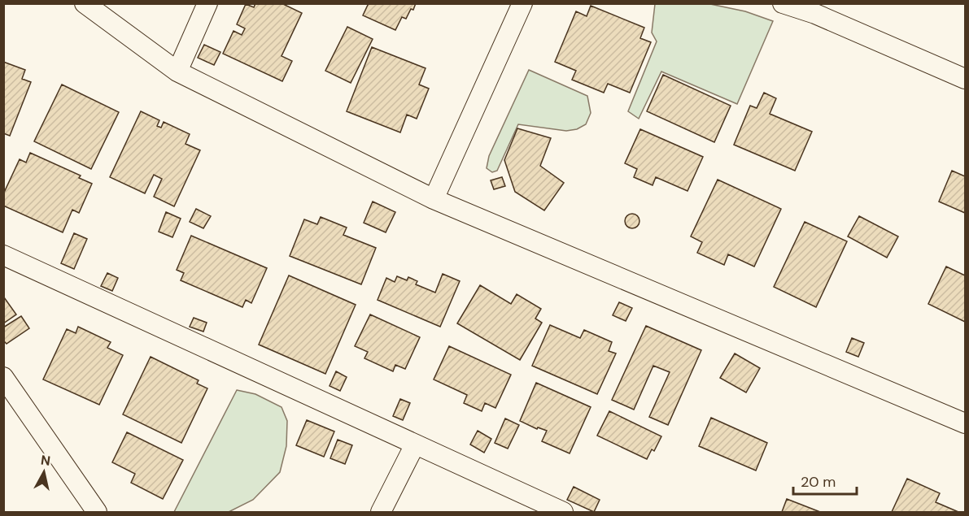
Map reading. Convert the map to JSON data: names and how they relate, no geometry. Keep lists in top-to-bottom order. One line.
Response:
{"scale_bar":"20 m","north":"top"}
